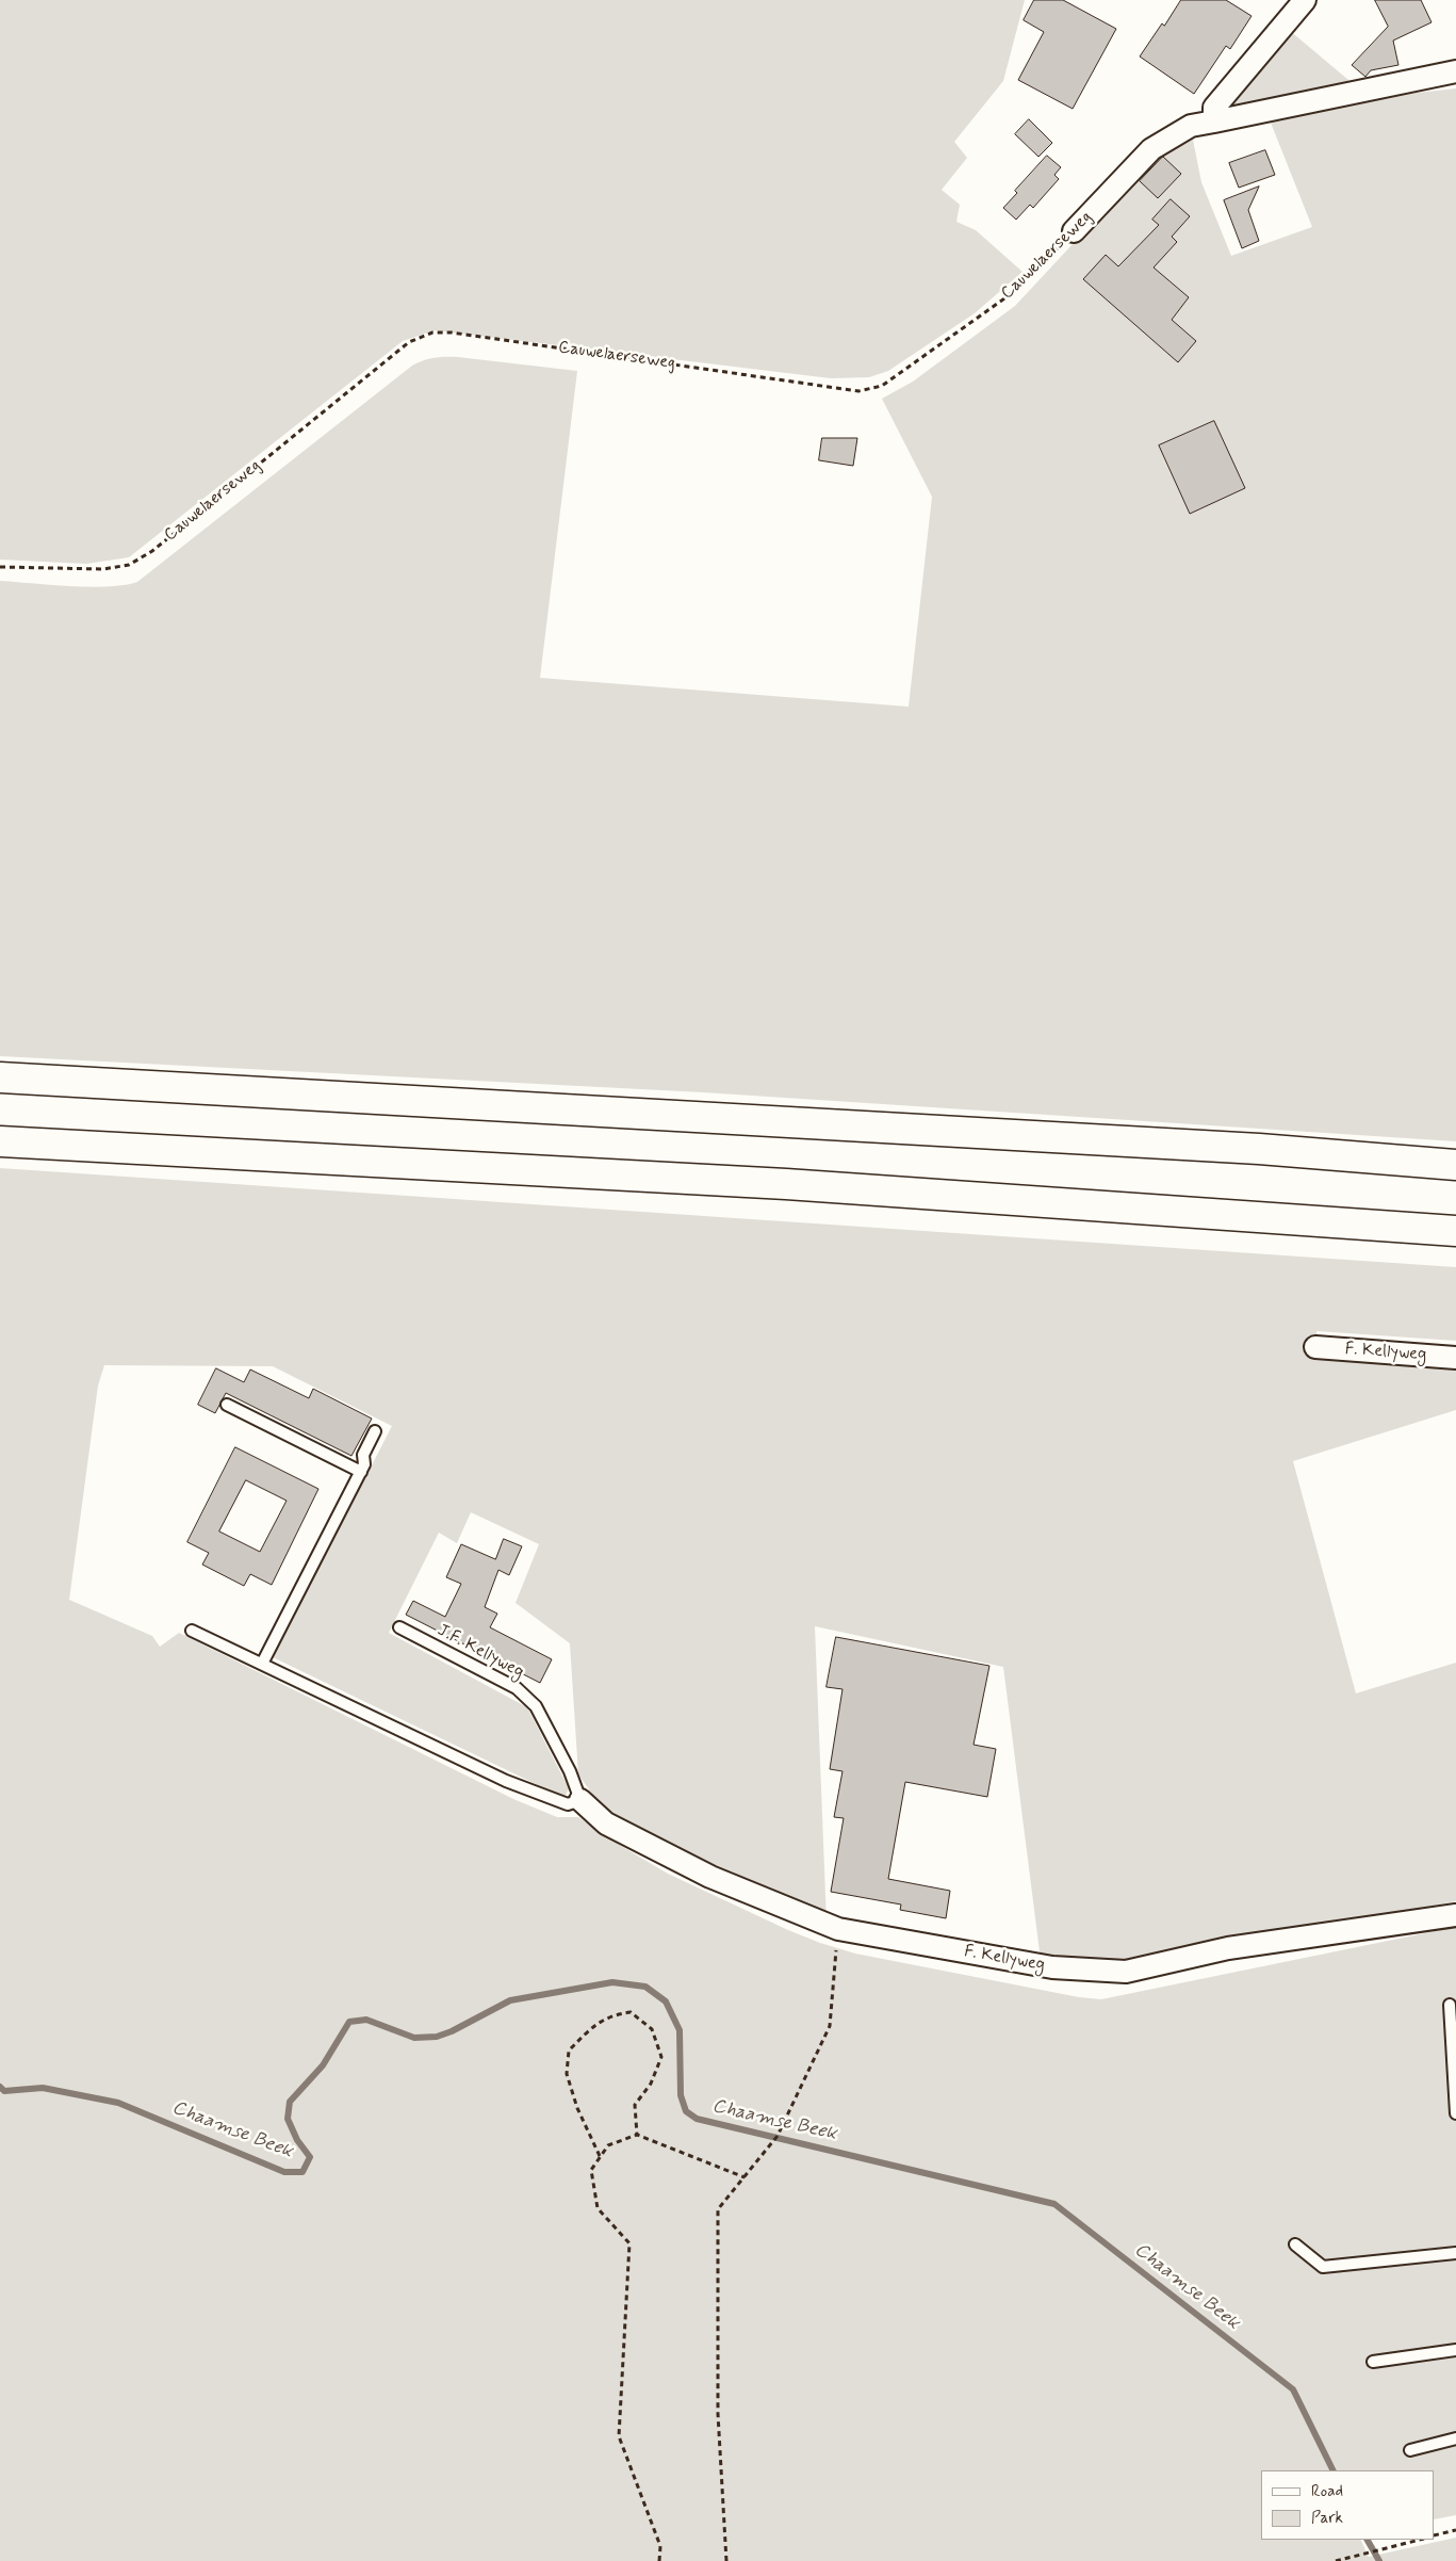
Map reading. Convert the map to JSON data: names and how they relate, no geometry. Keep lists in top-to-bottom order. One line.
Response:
{"streets":{"street":["Cauwelaerseweg","F. Kellyweg"],"lane":["J.F. Kellyweg"]},"crossings":[["F. Kellyweg","J.F. Kellyweg"]],"water":["Chaamse Beek"],"legend":["Road","Park"]}
